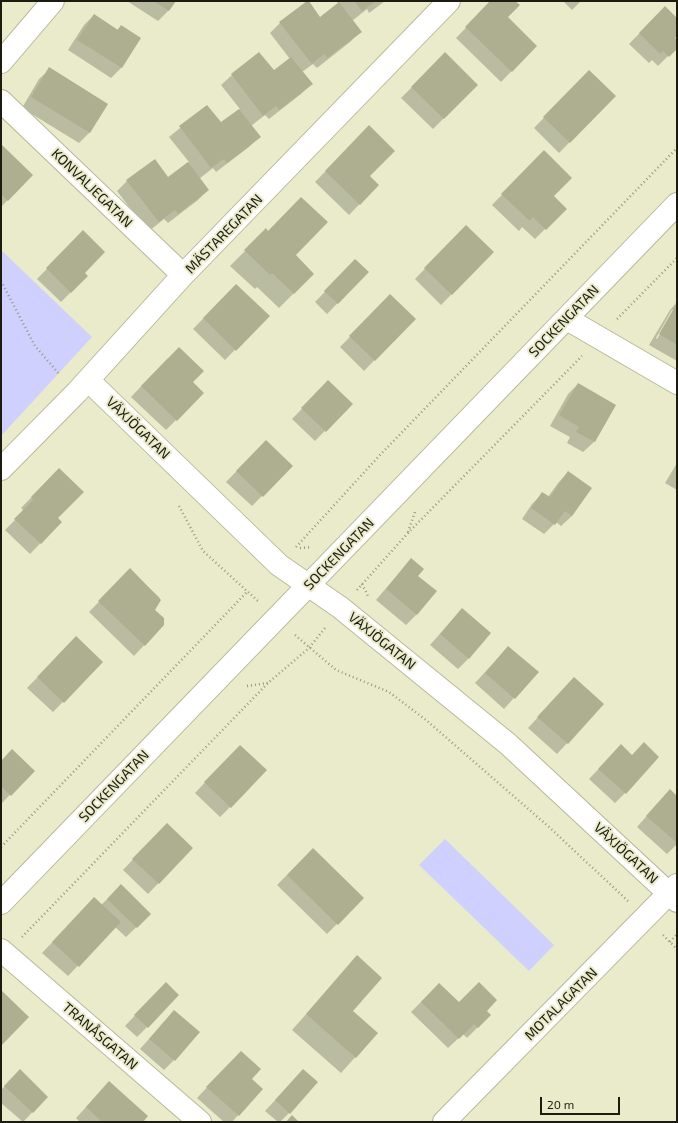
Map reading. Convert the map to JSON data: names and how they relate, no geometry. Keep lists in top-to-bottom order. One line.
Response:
{"streets":{"street":["KONVALJEGATAN","MÄSTAREGATAN","SOCKENGATAN","VÄXJÖGATAN","MOTALAGATAN","TRANÅSGATAN"]},"crossings":[["KONVALJEGATAN","MÄSTAREGATAN"],["MÄSTAREGATAN","VÄXJÖGATAN"],["SOCKENGATAN","VÄXJÖGATAN"],["VÄXJÖGATAN","MOTALAGATAN"]],"scale_bar":"20 m"}
